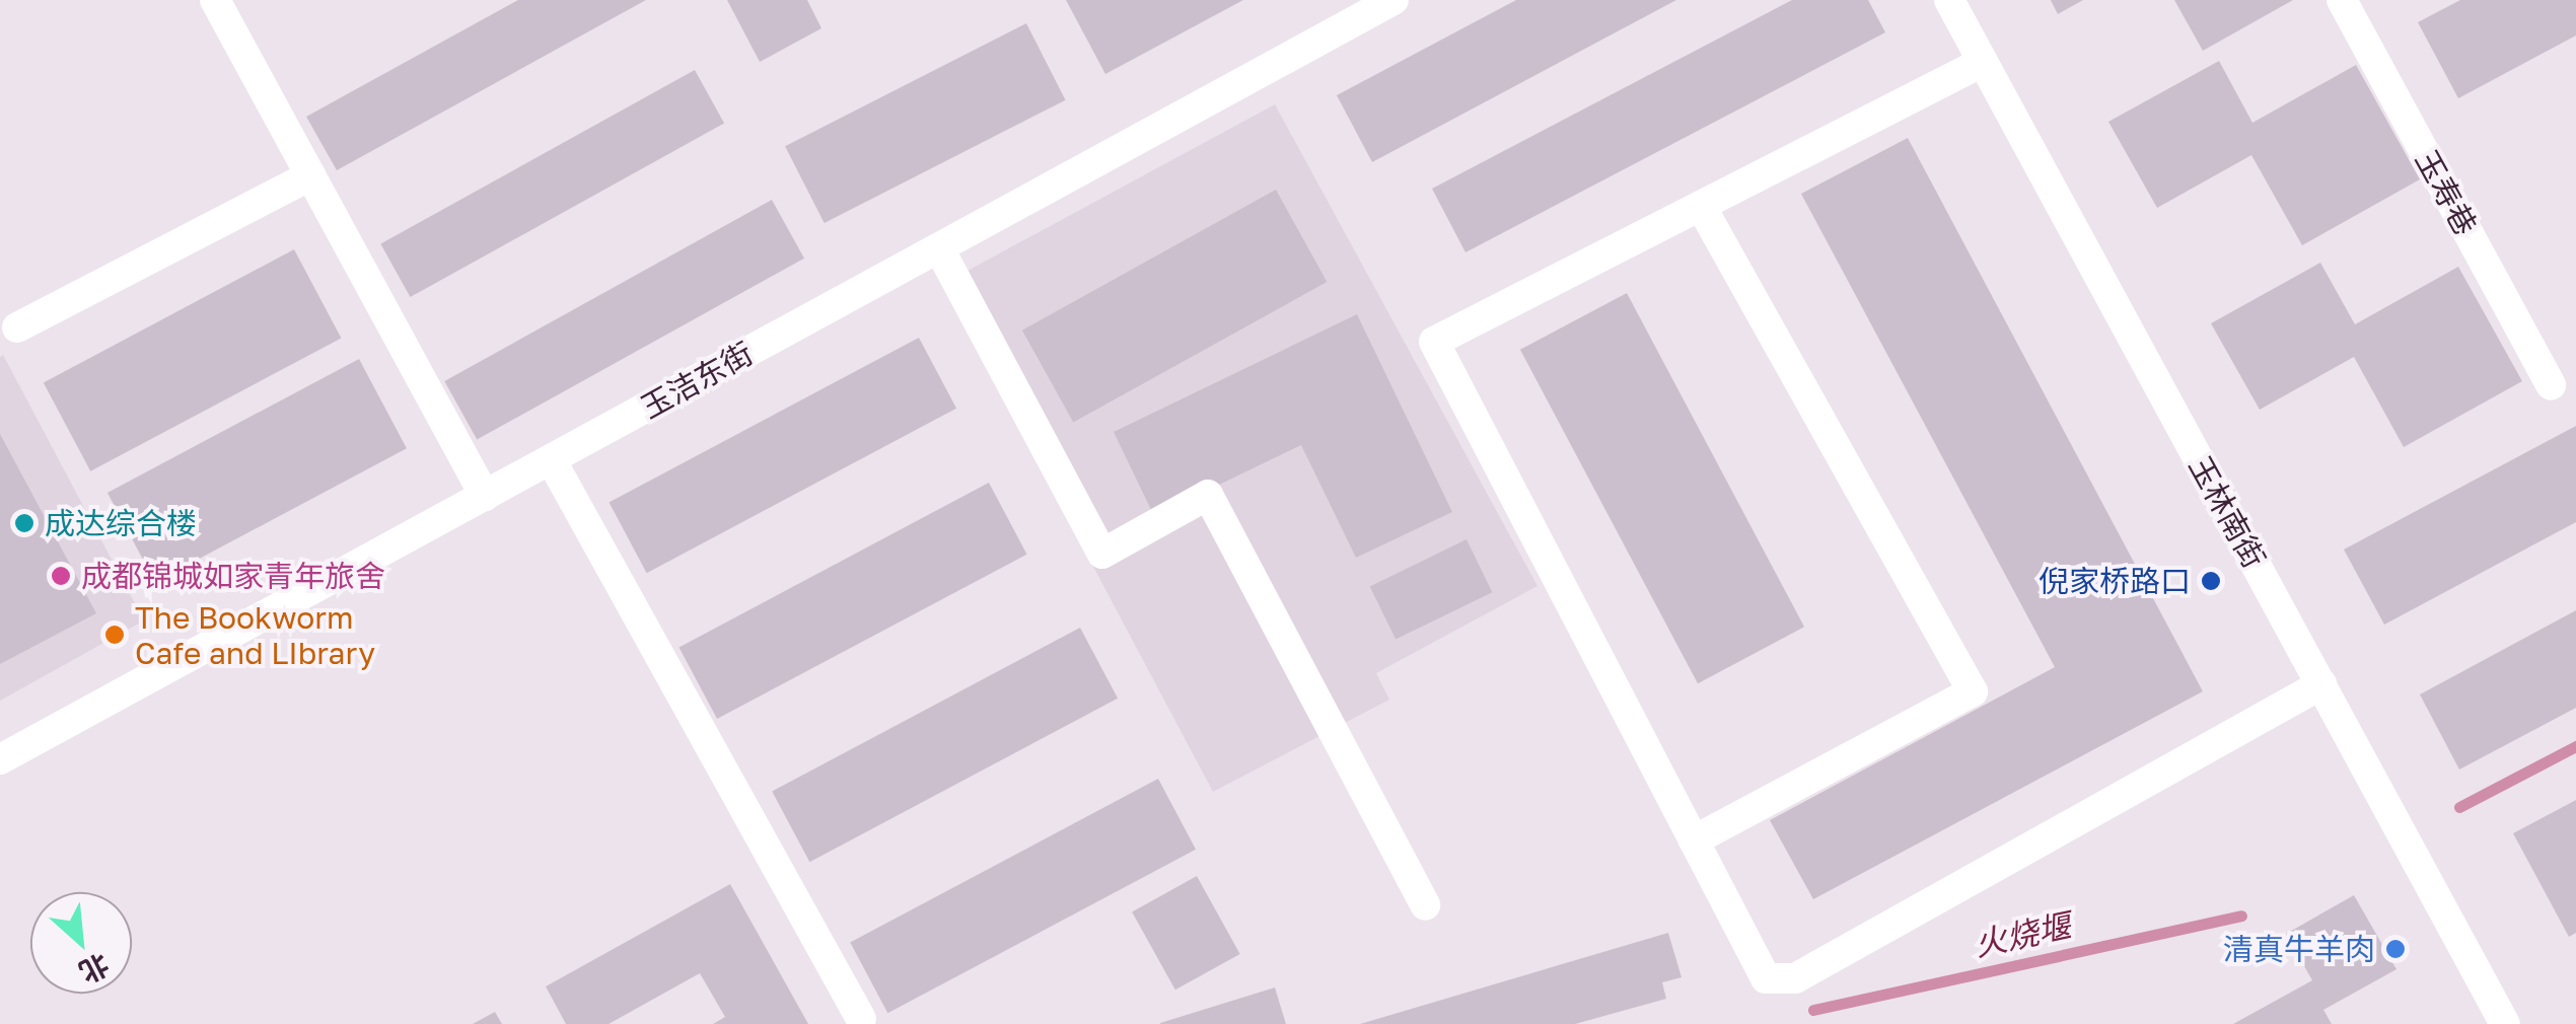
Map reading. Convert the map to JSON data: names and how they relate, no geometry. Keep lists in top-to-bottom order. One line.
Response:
{"streets":{"street":["玉寿巷","玉洁东街","玉林南街"]},"water":["火烧堰"],"places":["成达综合楼","成都锦城如家青年旅舍","倪家桥路口","The Bookworm Cafe and LIbrary","清真牛羊肉"],"north":"bottom right"}
